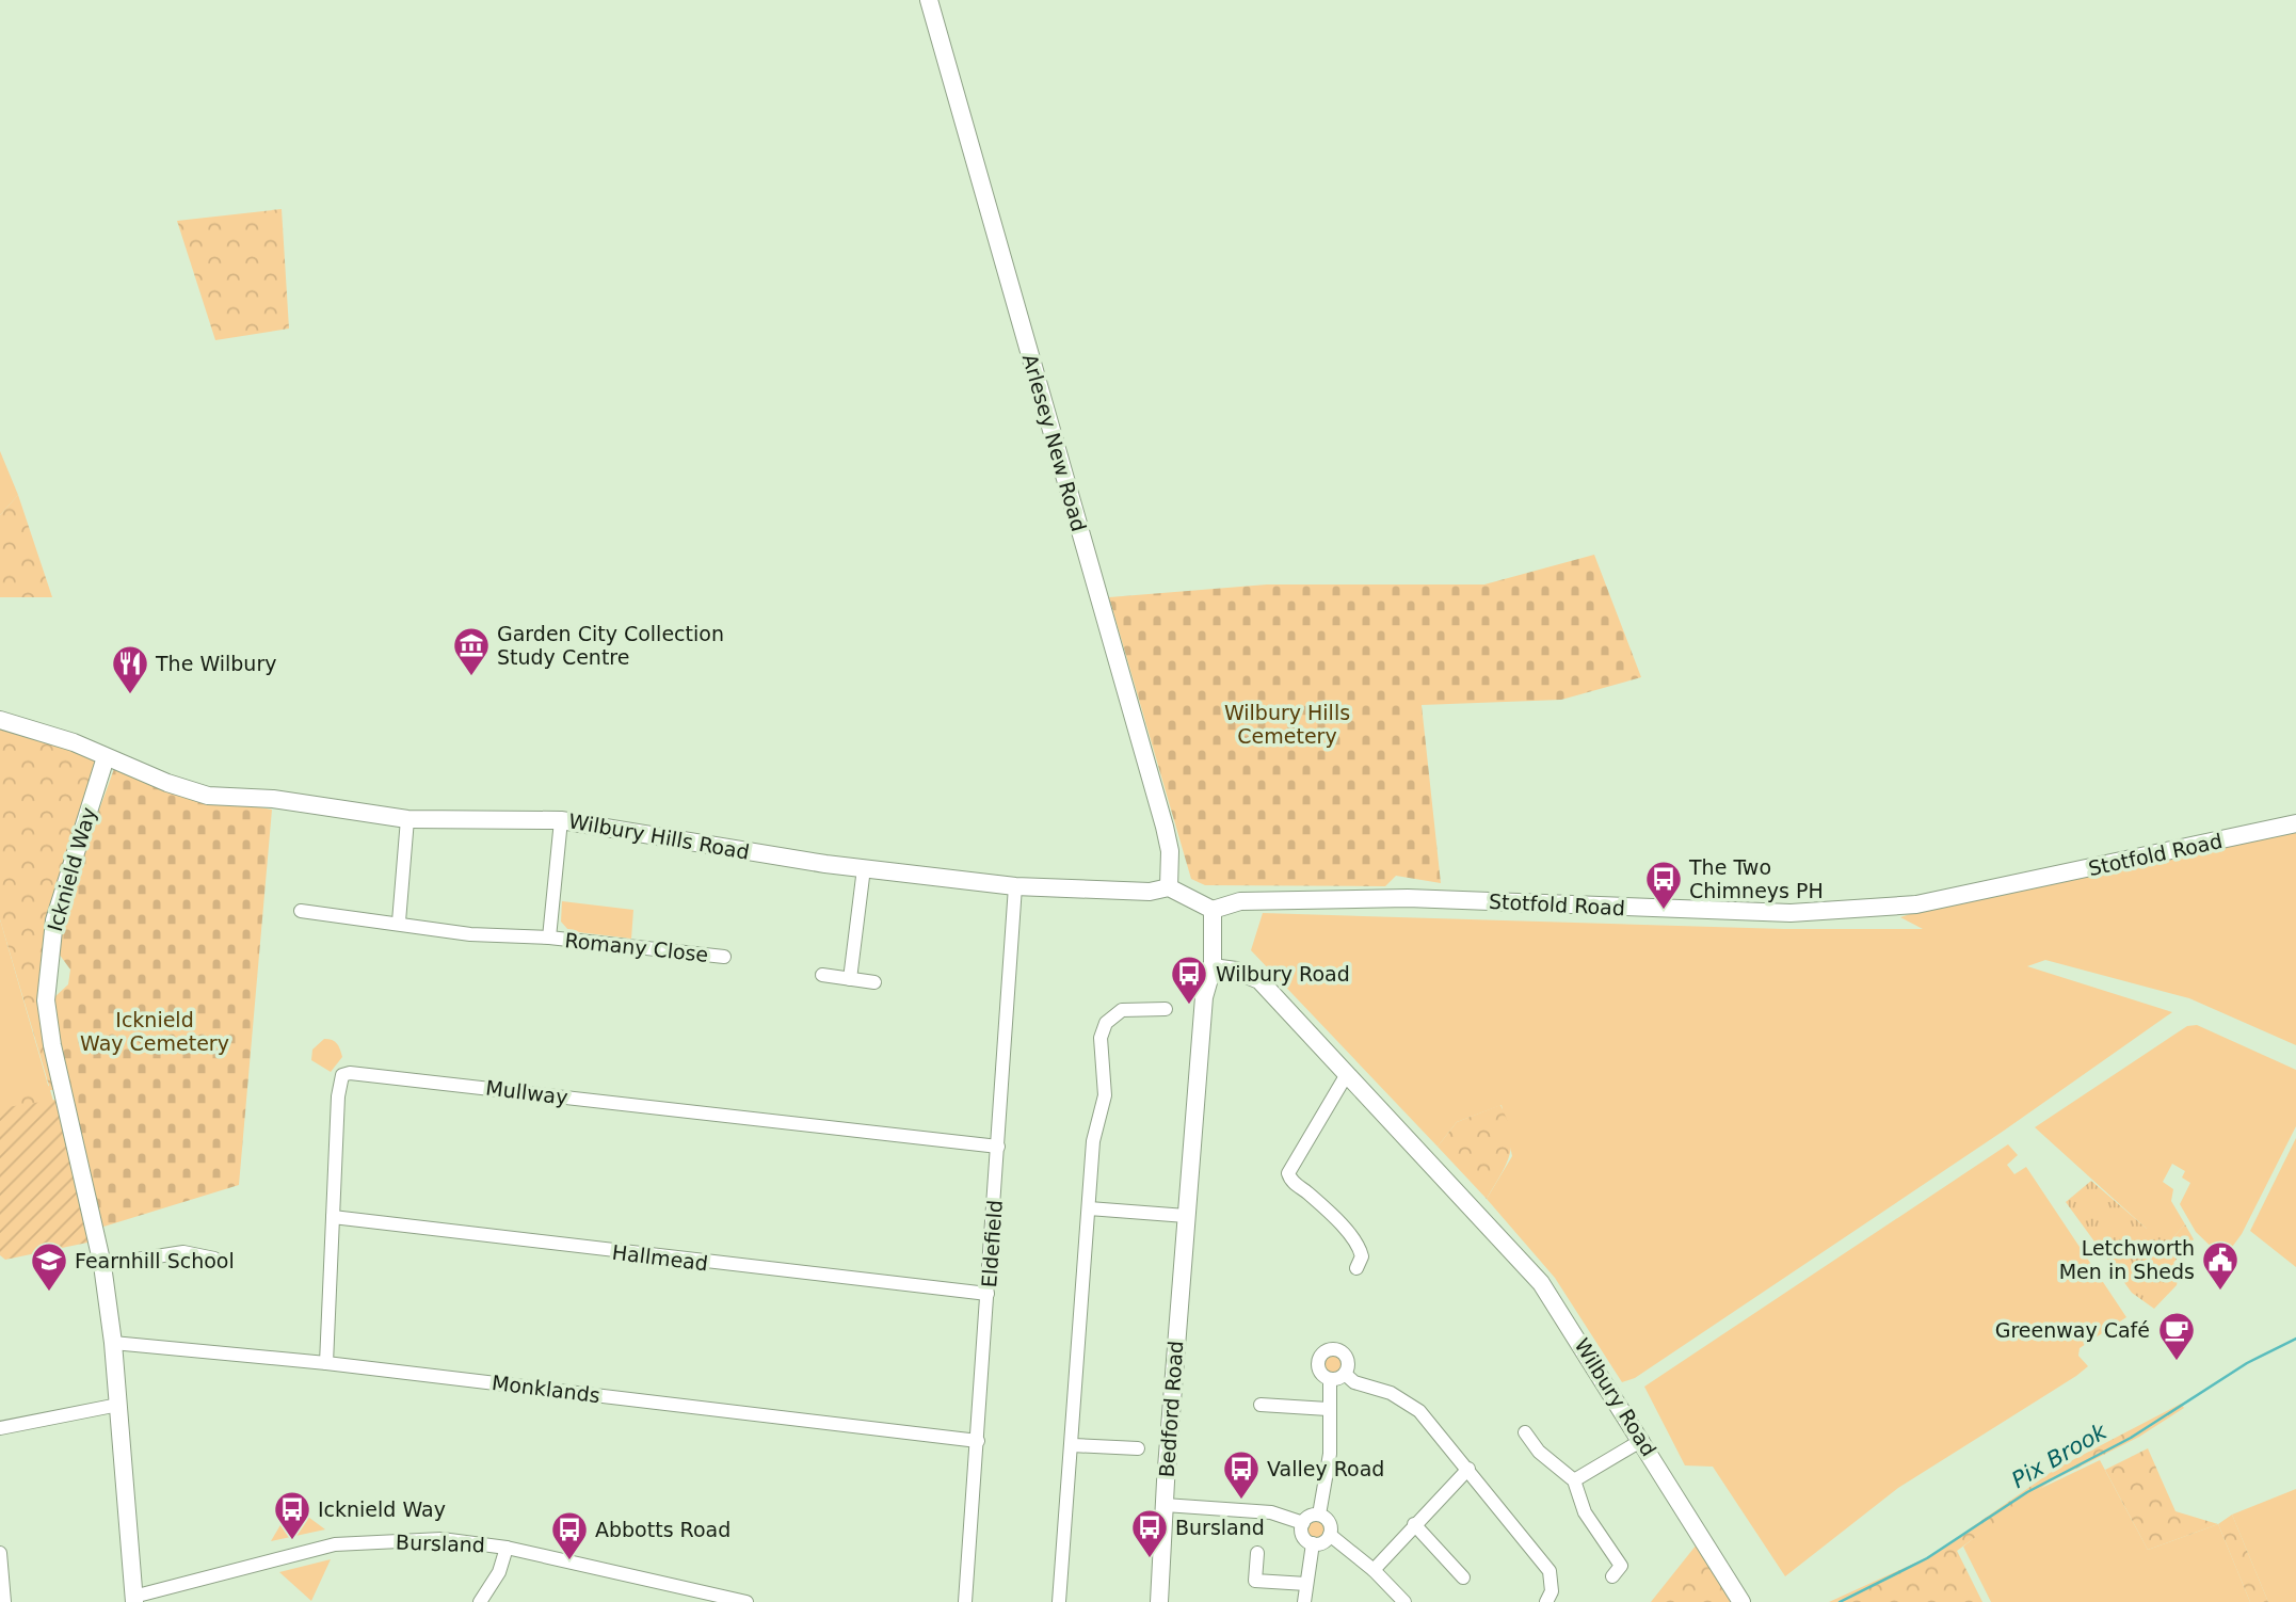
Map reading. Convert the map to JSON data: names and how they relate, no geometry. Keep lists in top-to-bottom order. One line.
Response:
{"streets":{"street":["Arlesey New Road","Wilbury Hills Road","Stotfold Road","Icknield Way","Romany Close","Mullway","Eldefield","Hallmead","Monklands","Wilbury Road","Bedford Road","Bursland"]},"crossings":[["Arlesey New Road","Wilbury Hills Road"],["Wilbury Hills Road","Icknield Way"],["Wilbury Hills Road","Romany Close"],["Wilbury Hills Road","Eldefield"],["Stotfold Road","Bedford Road"],["Icknield Way","Monklands"],["Icknield Way","Bursland"],["Mullway","Eldefield"],["Mullway","Hallmead"],["Mullway","Monklands"],["Eldefield","Hallmead"],["Eldefield","Monklands"],["Wilbury Road","Bedford Road"]],"water":["Pix Brook"],"parks":["Wilbury Hills Cemetery","Icknield Way Cemetery"],"places":{"museum":["Garden City Collection Study Centre"],"restaurant":["The Wilbury"],"bus stop":["The Two Chimneys PH","Wilbury Road","Valley Road","Icknield Way","Bursland","Abbotts Road"],"public building":["Letchworth Men in Sheds"],"school or university":["Fearnhill School"],"cafe":["Greenway Café"]}}
